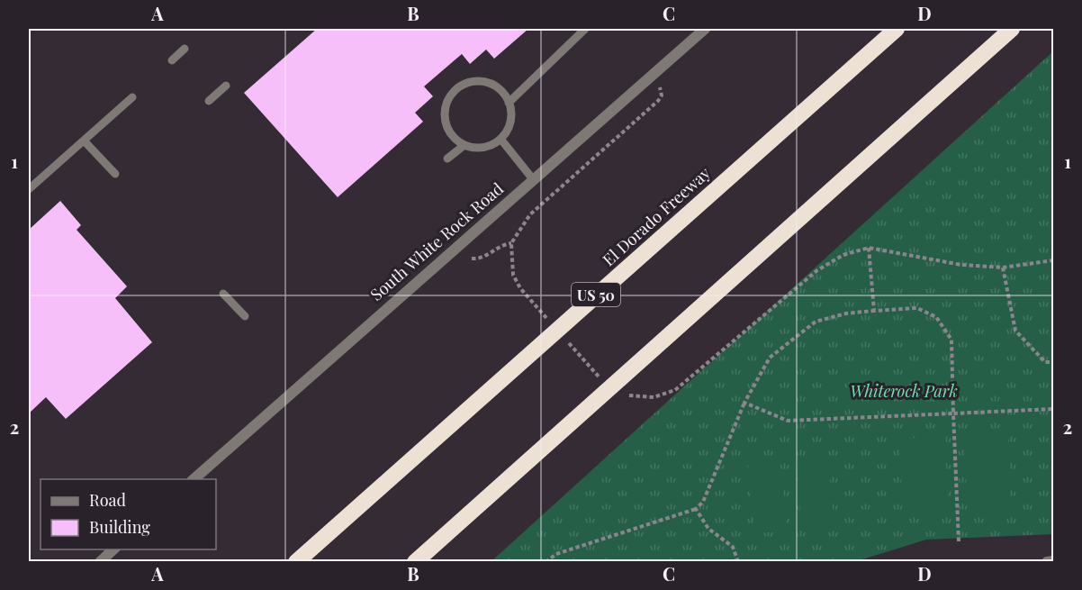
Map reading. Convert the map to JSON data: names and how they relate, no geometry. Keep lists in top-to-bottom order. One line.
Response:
{"streets":{"highway":["El Dorado Freeway","US 50"],"street":["South White Rock Road"]},"parks":["Whiterock Park"],"legend":["Road","Building"],"grid":{"columns":["A","B","C","D"],"rows":["1","2"]}}
